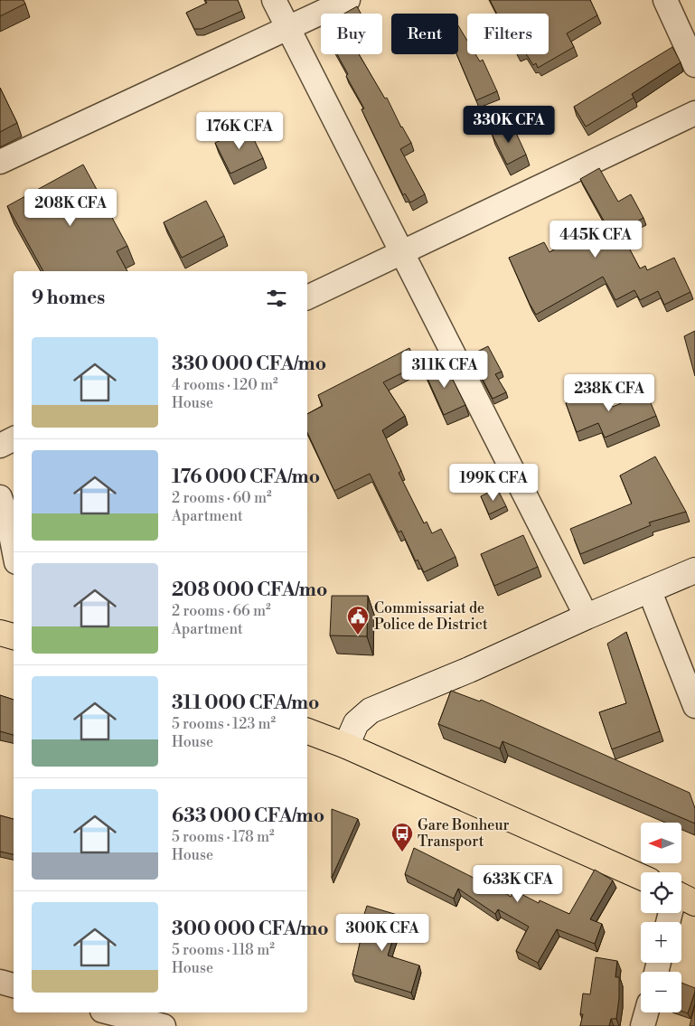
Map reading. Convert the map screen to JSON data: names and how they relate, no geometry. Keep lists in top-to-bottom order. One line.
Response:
{"places":{"public building":["Commissariat de Police de District"],"bus stop":["Gare Bonheur Transport"]},"north":"left","page":{"chip":["Buy","Rent","Filters"],"price":["330K CFA","176K CFA","208K CFA","445K CFA","311K CFA","238K CFA","199K CFA","633K CFA","300K CFA"],"heading":"9 homes","list":[{"name":"330 000 CFA/mo","note":"4 rooms · 120 m² · House"},{"name":"176 000 CFA/mo","note":"2 rooms · 60 m² · Apartment"},{"name":"208 000 CFA/mo","note":"2 rooms · 66 m² · Apartment"},{"name":"311 000 CFA/mo","note":"5 rooms · 123 m² · House"},{"name":"633 000 CFA/mo","note":"5 rooms · 178 m² · House"},{"name":"300 000 CFA/mo","note":"5 rooms · 118 m² · House"}],"map_buttons":["+","−"]}}
